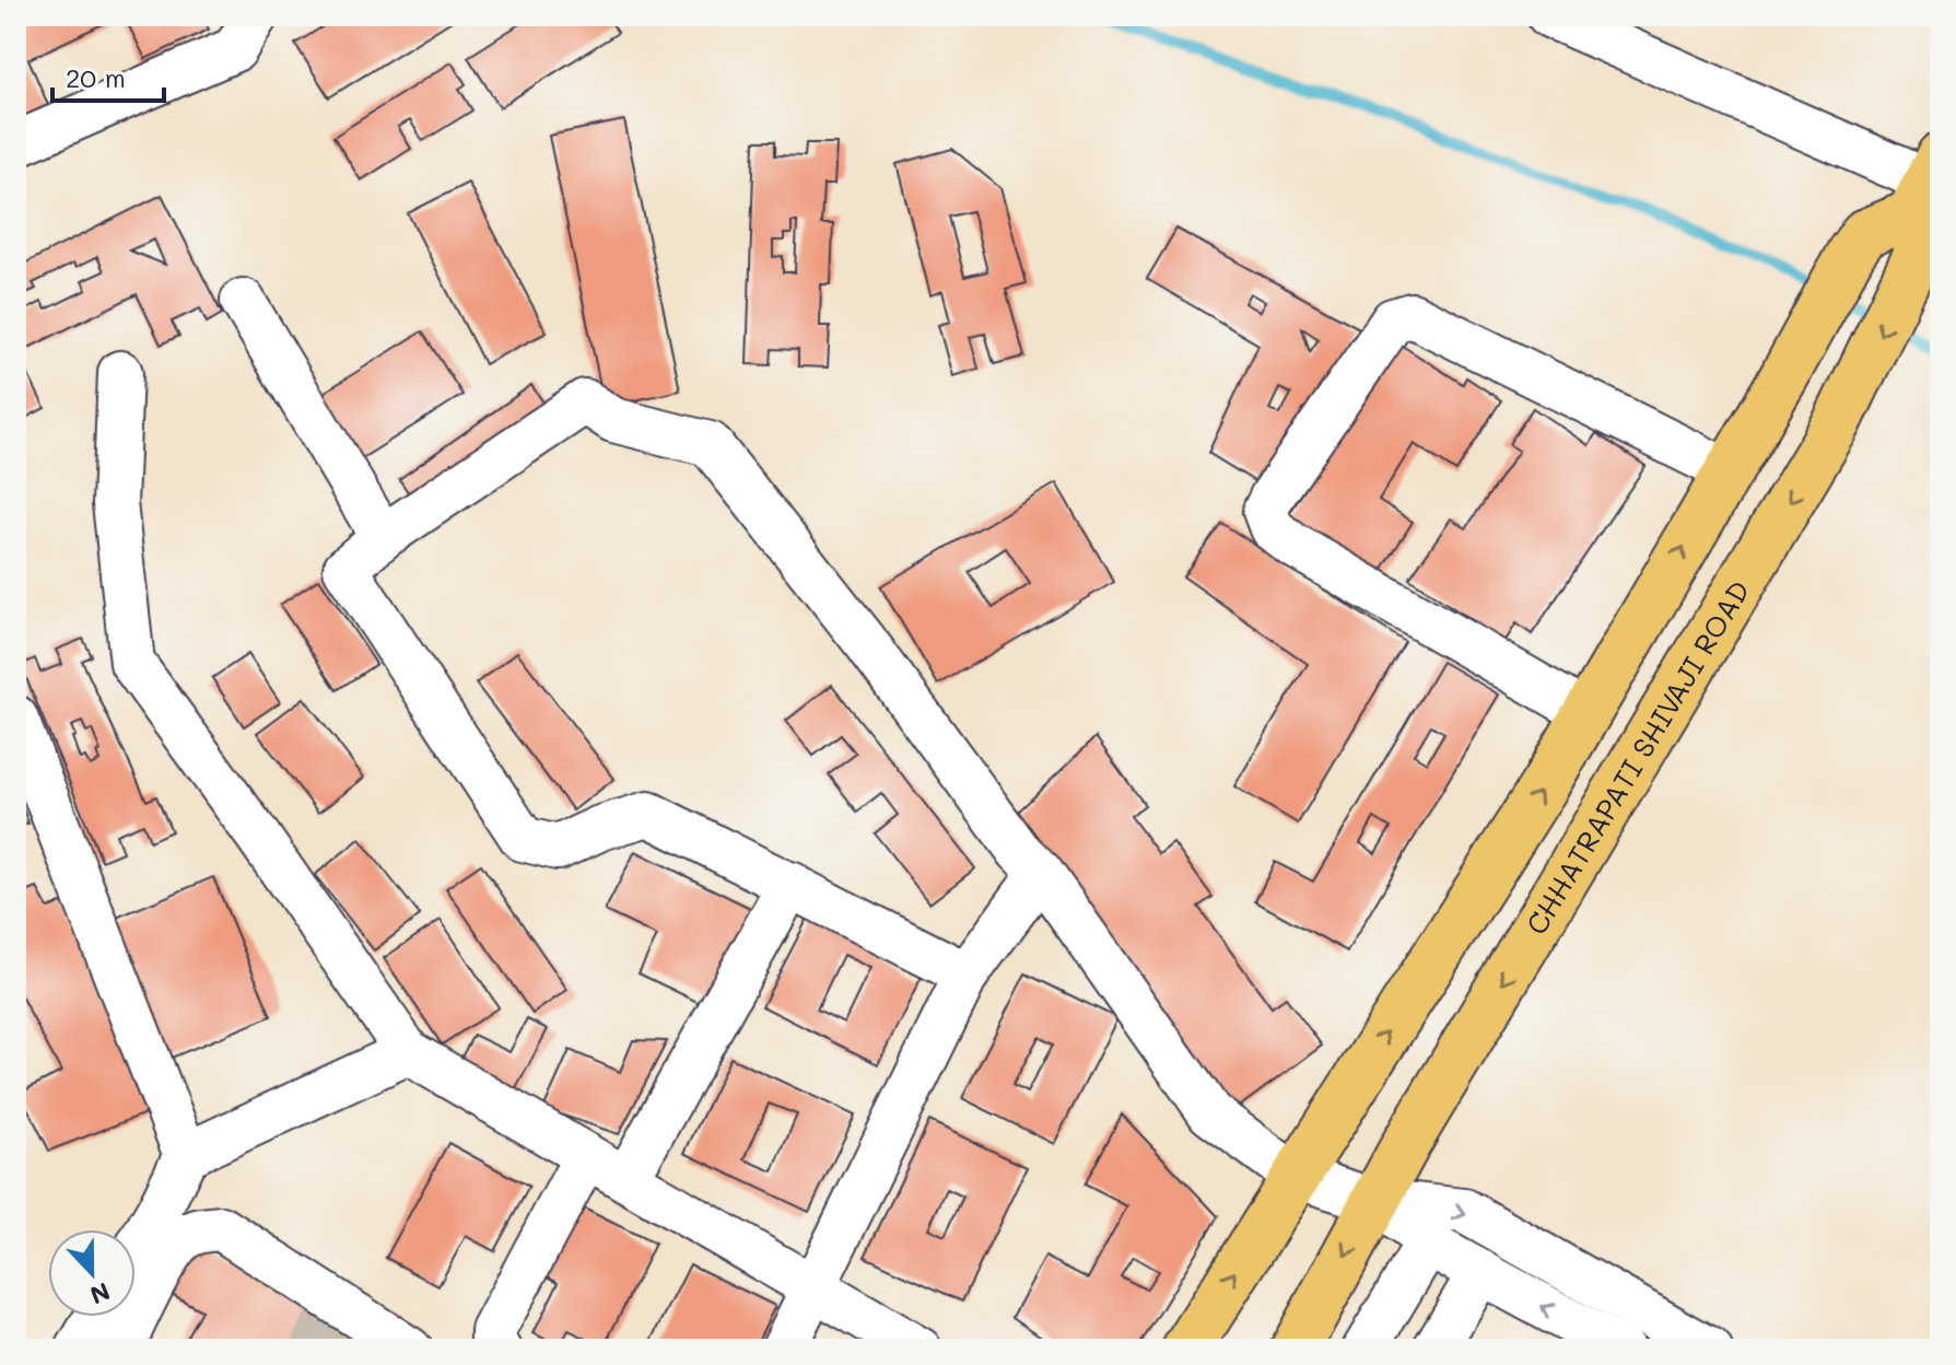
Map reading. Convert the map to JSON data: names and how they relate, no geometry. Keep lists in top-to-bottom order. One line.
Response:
{"streets":{"main road":["CHHATRAPATI SHIVAJI ROAD"]},"scale_bar":"20 m","north":"bottom"}
